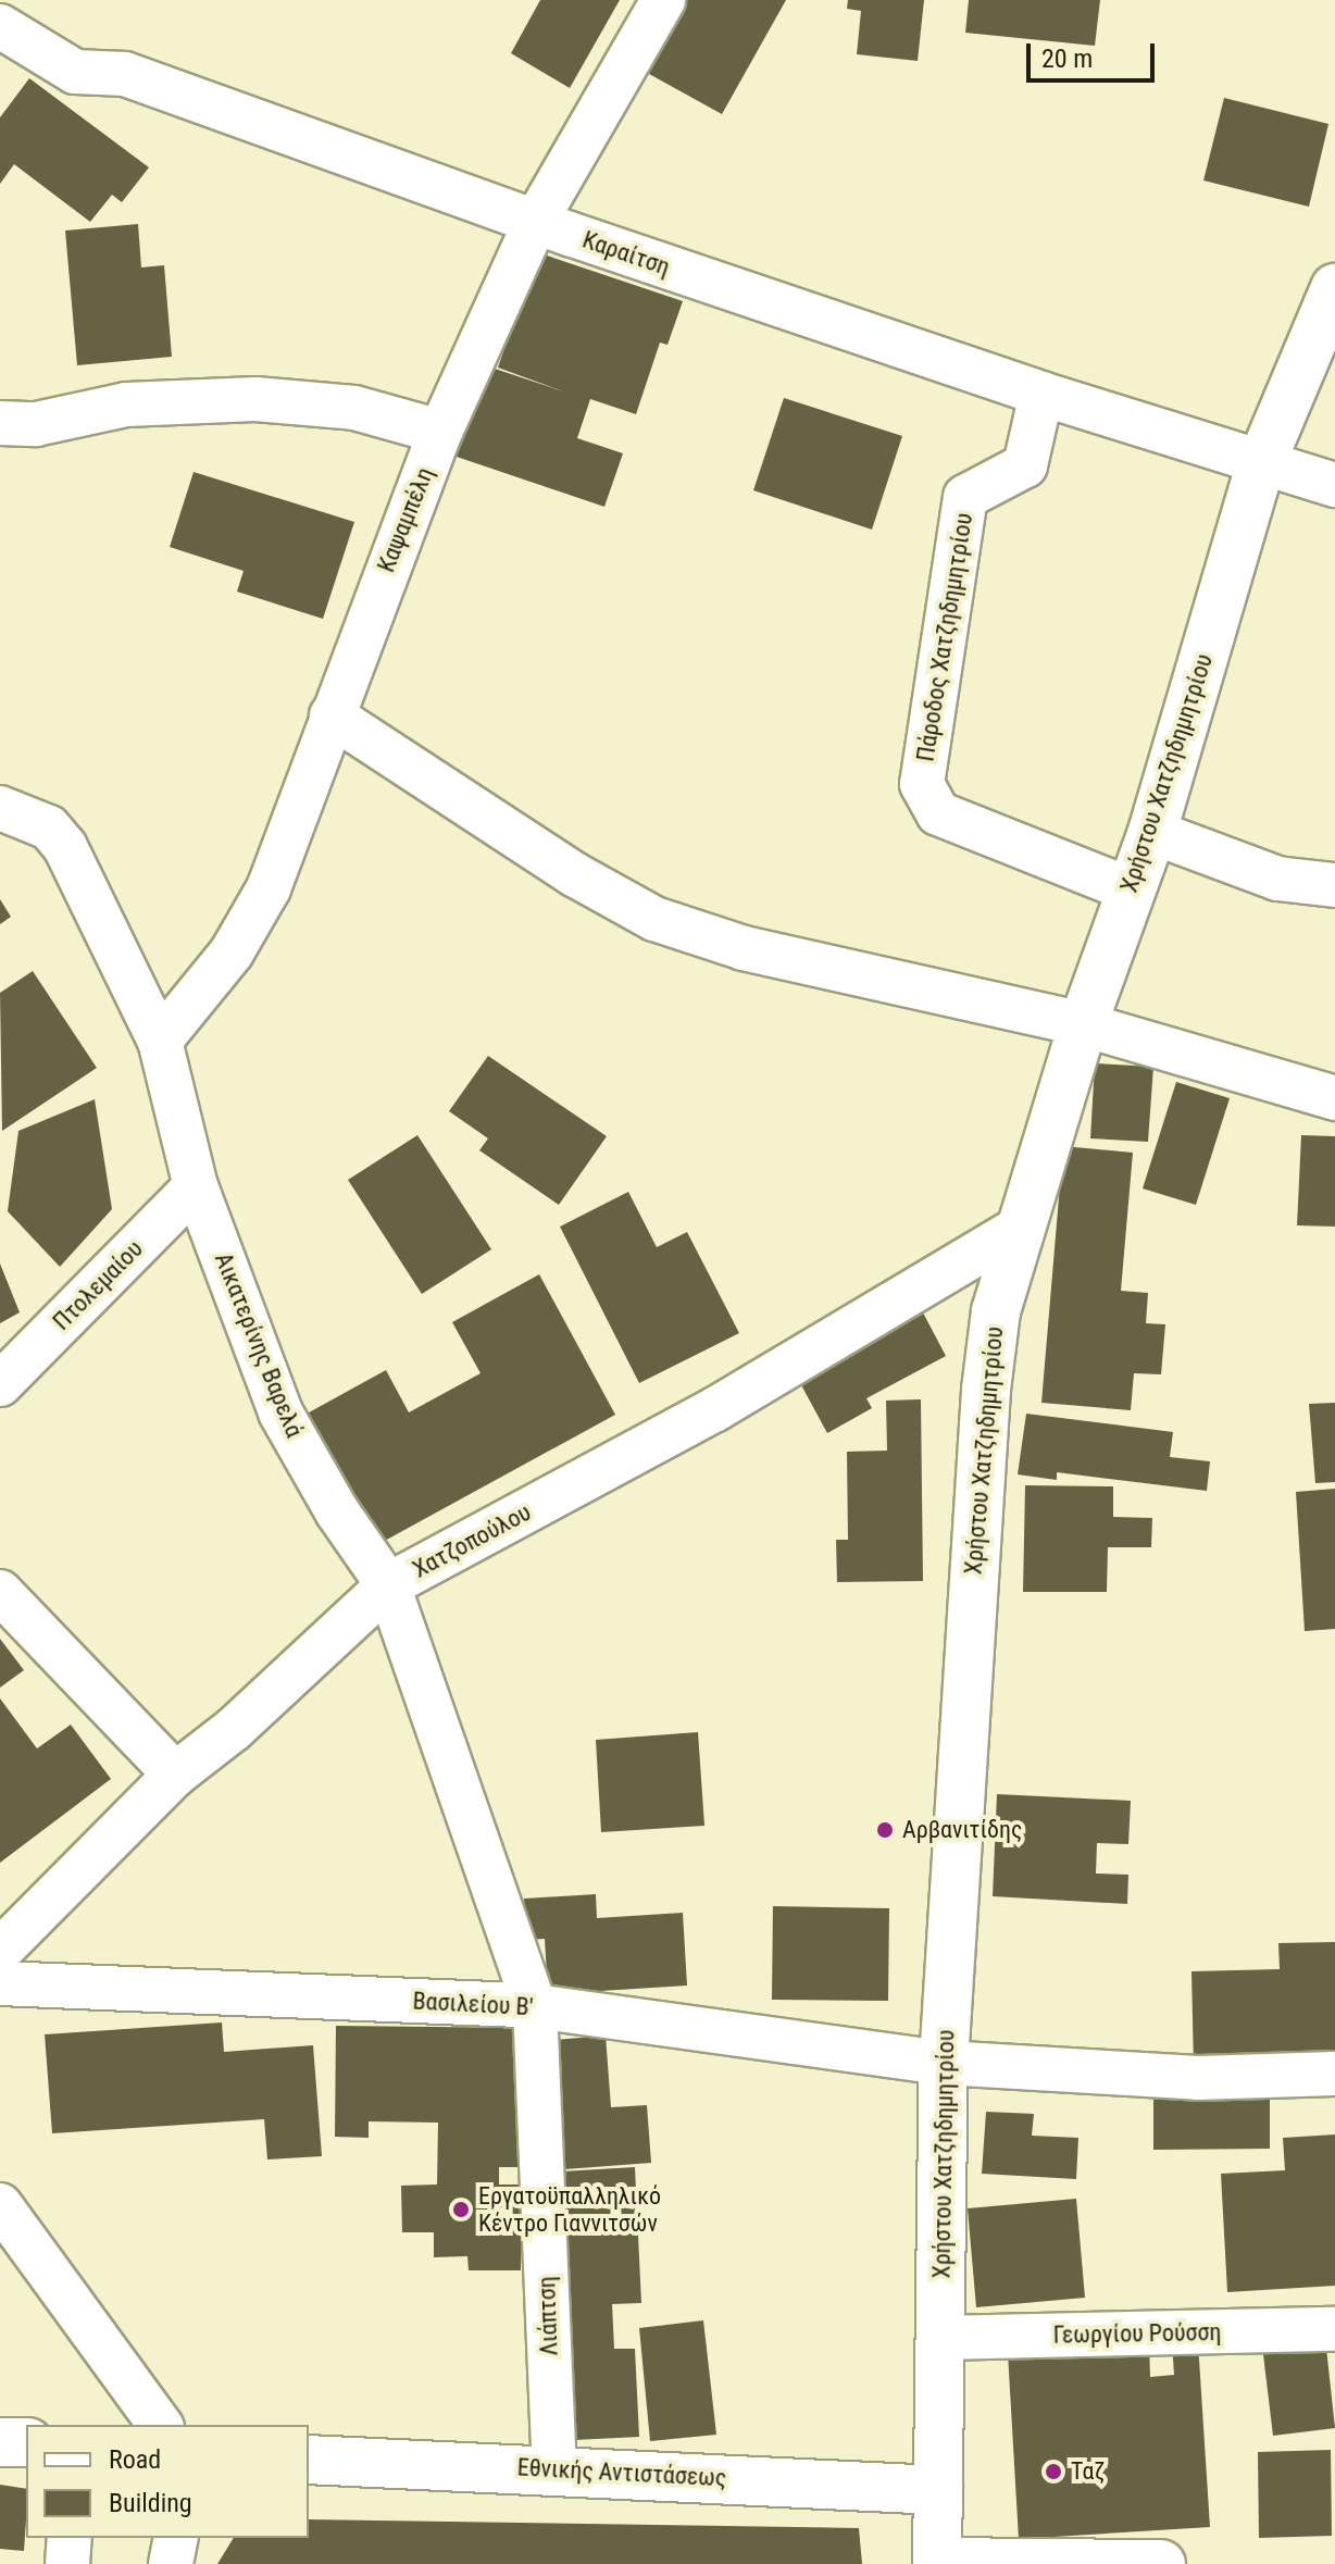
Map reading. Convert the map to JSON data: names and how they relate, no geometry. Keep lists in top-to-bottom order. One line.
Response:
{"streets":{"main road":["Χρήστου Χατζηδημητρίου","Εθνικής Αντιστάσεως"],"street":["Καραίτση","Καψαμπέλη","Πάροδος Χατζηδημητρίου","Πτολεμαίου","Αικατερίνης Βαρελά","Χατζοπούλου","Βασιλείου Β'","Λιάπτση","Γεωργίου Ρούσση"]},"crossings":[["Καραίτση","Καψαμπέλη"],["Καραίτση","Πάροδος Χατζηδημητρίου"],["Καραίτση","Χρήστου Χατζηδημητρίου"],["Καψαμπέλη","Αικατερίνης Βαρελά"],["Πάροδος Χατζηδημητρίου","Χρήστου Χατζηδημητρίου"],["Χρήστου Χατζηδημητρίου","Χατζοπούλου"],["Χρήστου Χατζηδημητρίου","Βασιλείου Β'"],["Χρήστου Χατζηδημητρίου","Γεωργίου Ρούσση"],["Χρήστου Χατζηδημητρίου","Εθνικής Αντιστάσεως"],["Πτολεμαίου","Αικατερίνης Βαρελά"],["Αικατερίνης Βαρελά","Χατζοπούλου"],["Αικατερίνης Βαρελά","Βασιλείου Β'"],["Αικατερίνης Βαρελά","Λιάπτση"],["Βασιλείου Β'","Λιάπτση"],["Λιάπτση","Εθνικής Αντιστάσεως"]],"places":["Αρβανιτίδης","Εργατοϋπαλληλικό Κέντρο Γιαννιτσών","Ταζ"],"legend":["Road","Building"],"scale_bar":"20 m"}
